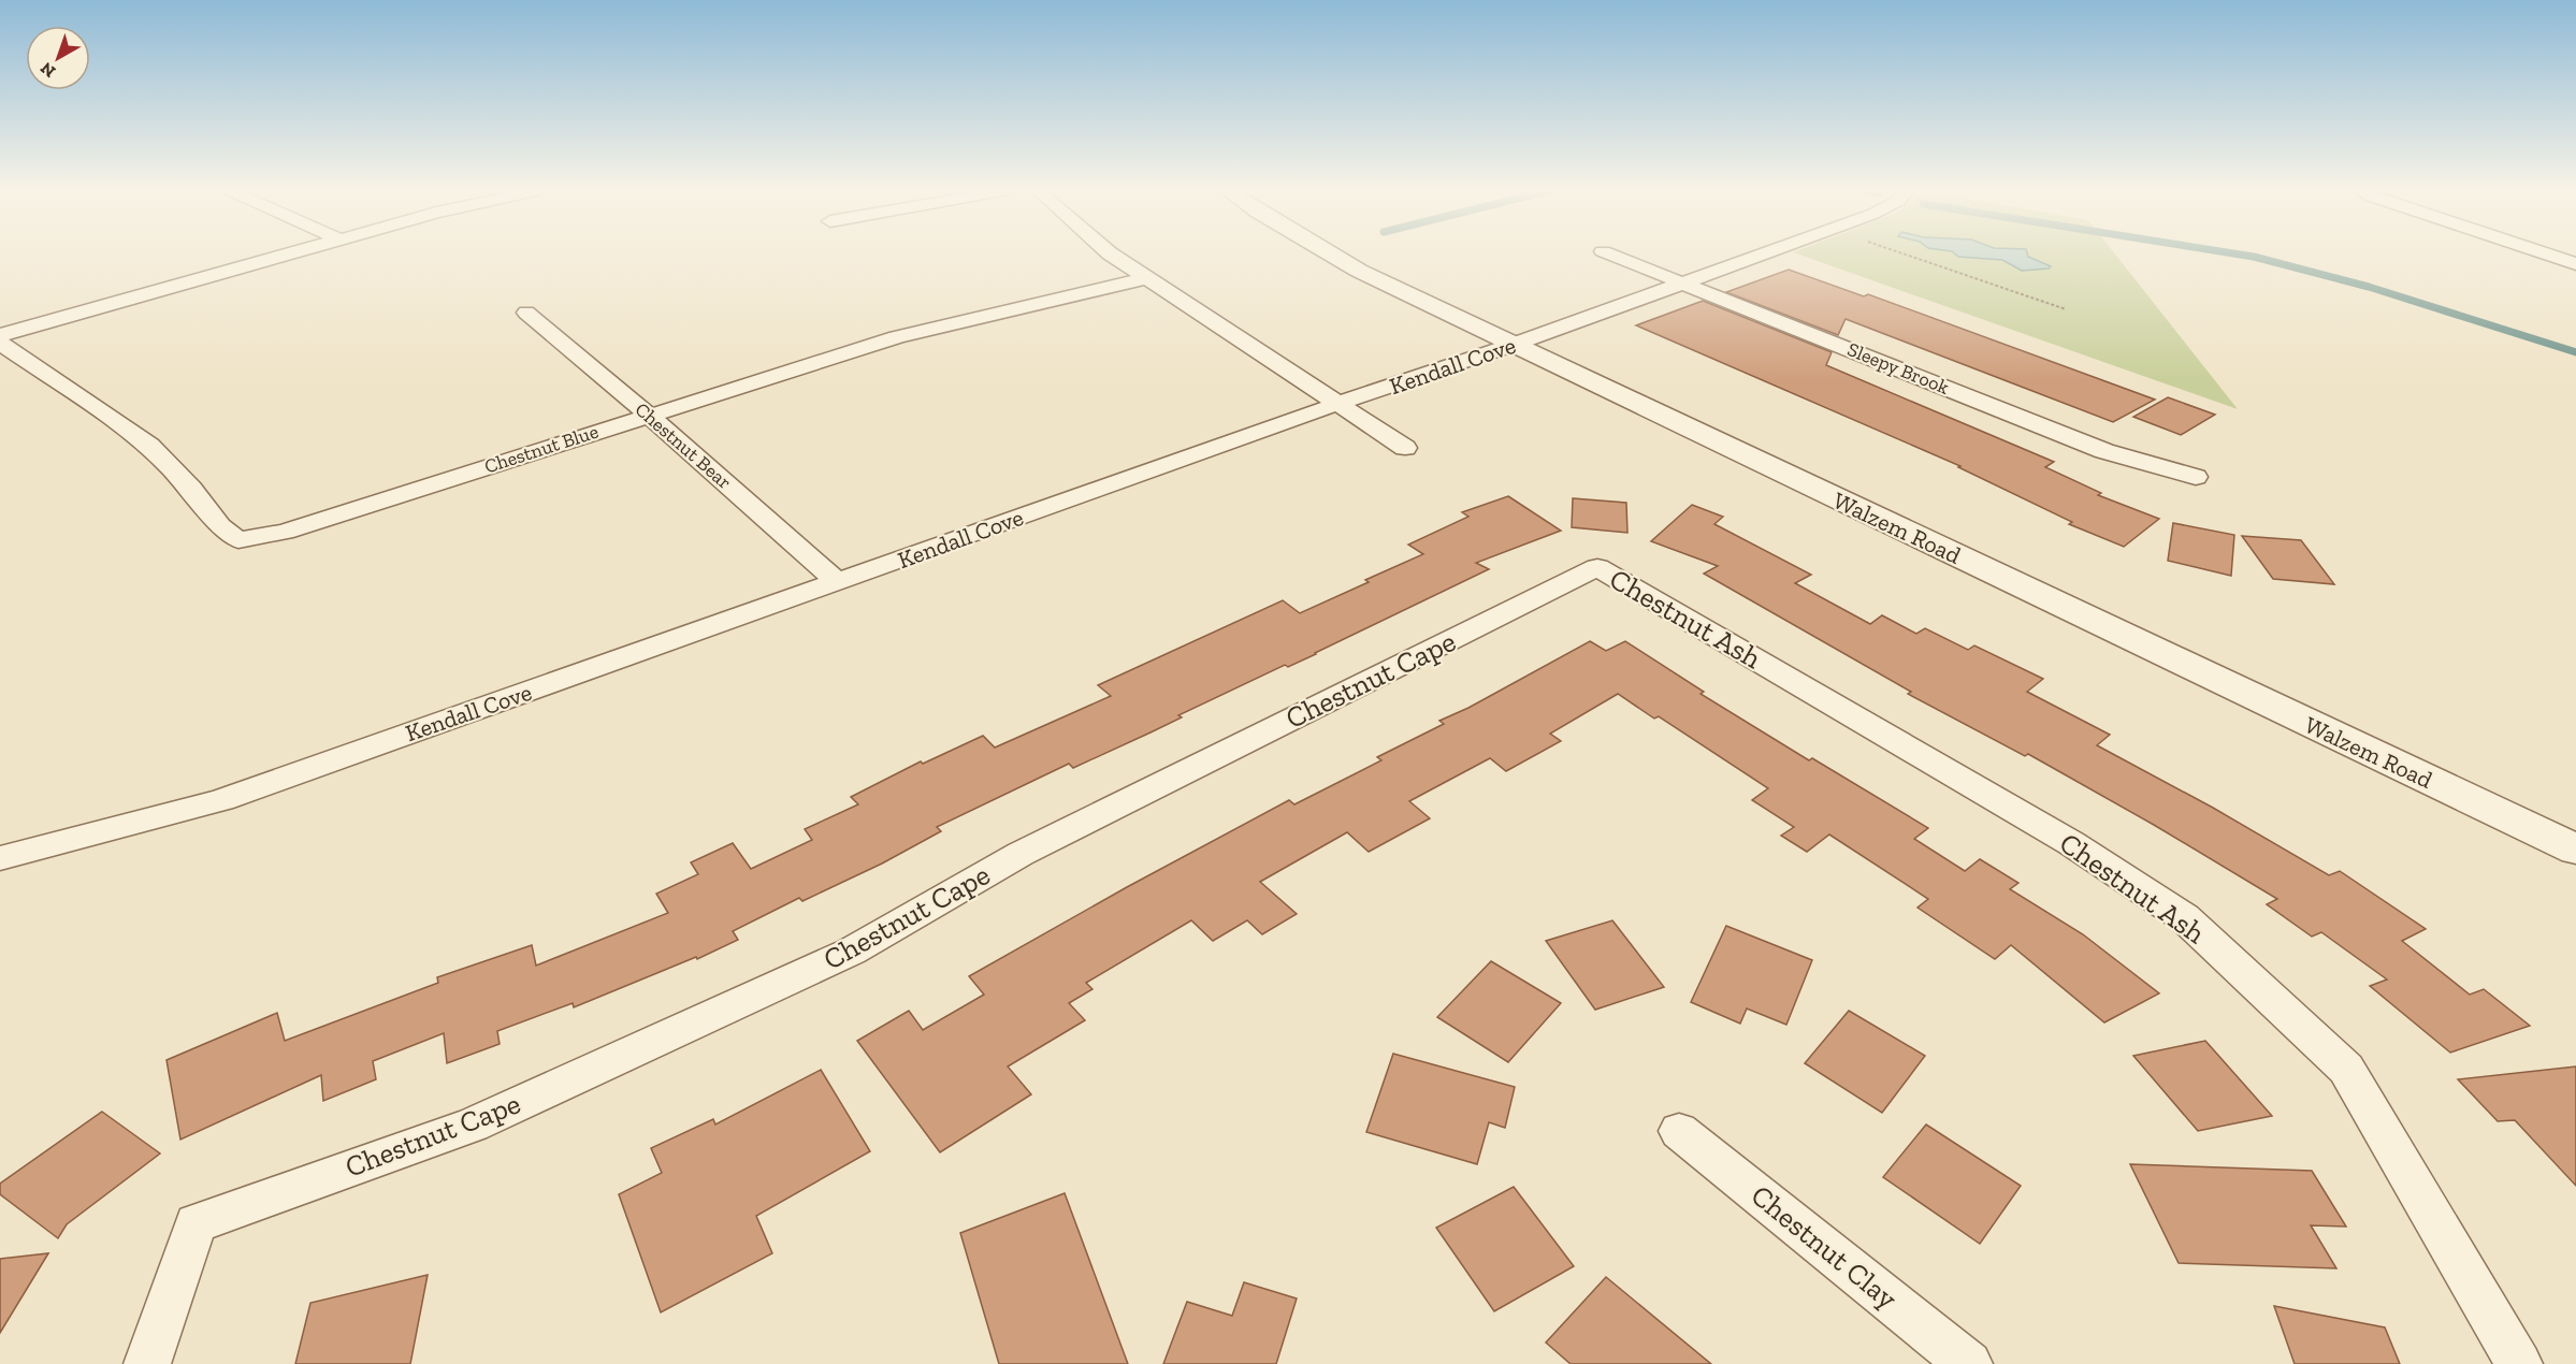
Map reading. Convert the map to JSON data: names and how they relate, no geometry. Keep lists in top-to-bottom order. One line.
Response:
{"streets":{"street":["Kendall Cove","Sleepy Brook","Chestnut Bear","Chestnut Blue","Walzem Road","Chestnut Ash","Chestnut Cape","Chestnut Clay"]},"crossings":[["Kendall Cove","Sleepy Brook"],["Kendall Cove","Chestnut Bear"],["Kendall Cove","Walzem Road"],["Chestnut Bear","Chestnut Blue"],["Chestnut Ash","Chestnut Cape"]],"north":"bottom left"}
